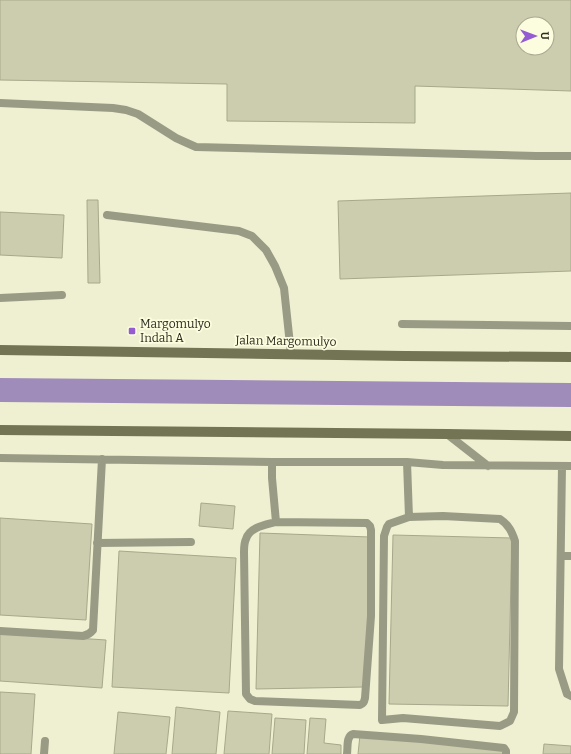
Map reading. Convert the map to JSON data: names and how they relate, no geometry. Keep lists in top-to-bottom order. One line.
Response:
{"streets":{"main road":["Jalan Margomulyo"]},"places":{"transit":["Margomulyo Indah A"]},"north":"right"}
